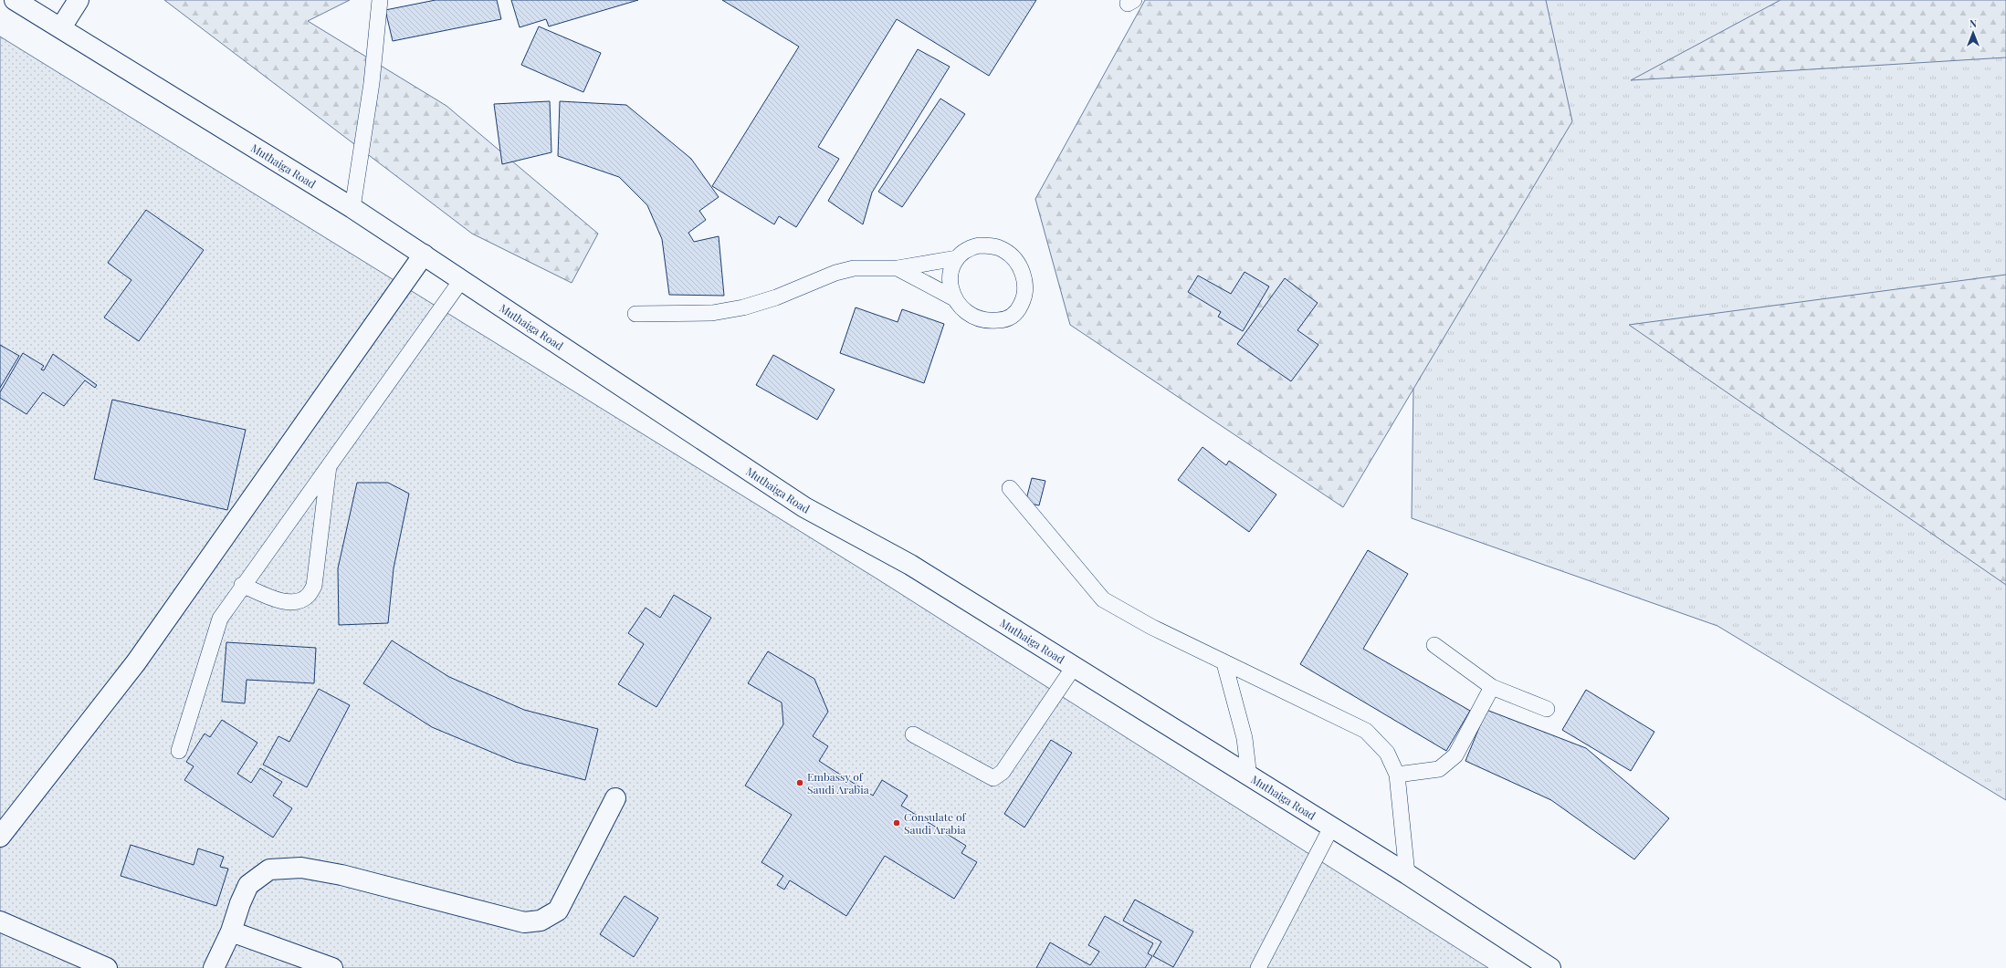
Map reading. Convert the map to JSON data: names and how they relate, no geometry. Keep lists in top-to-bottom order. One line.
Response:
{"streets":{"main road":["Muthaiga Road"]},"places":["Embassy of Saudi Arabia","Consulate of Saudi Arabia"],"north":"top"}
